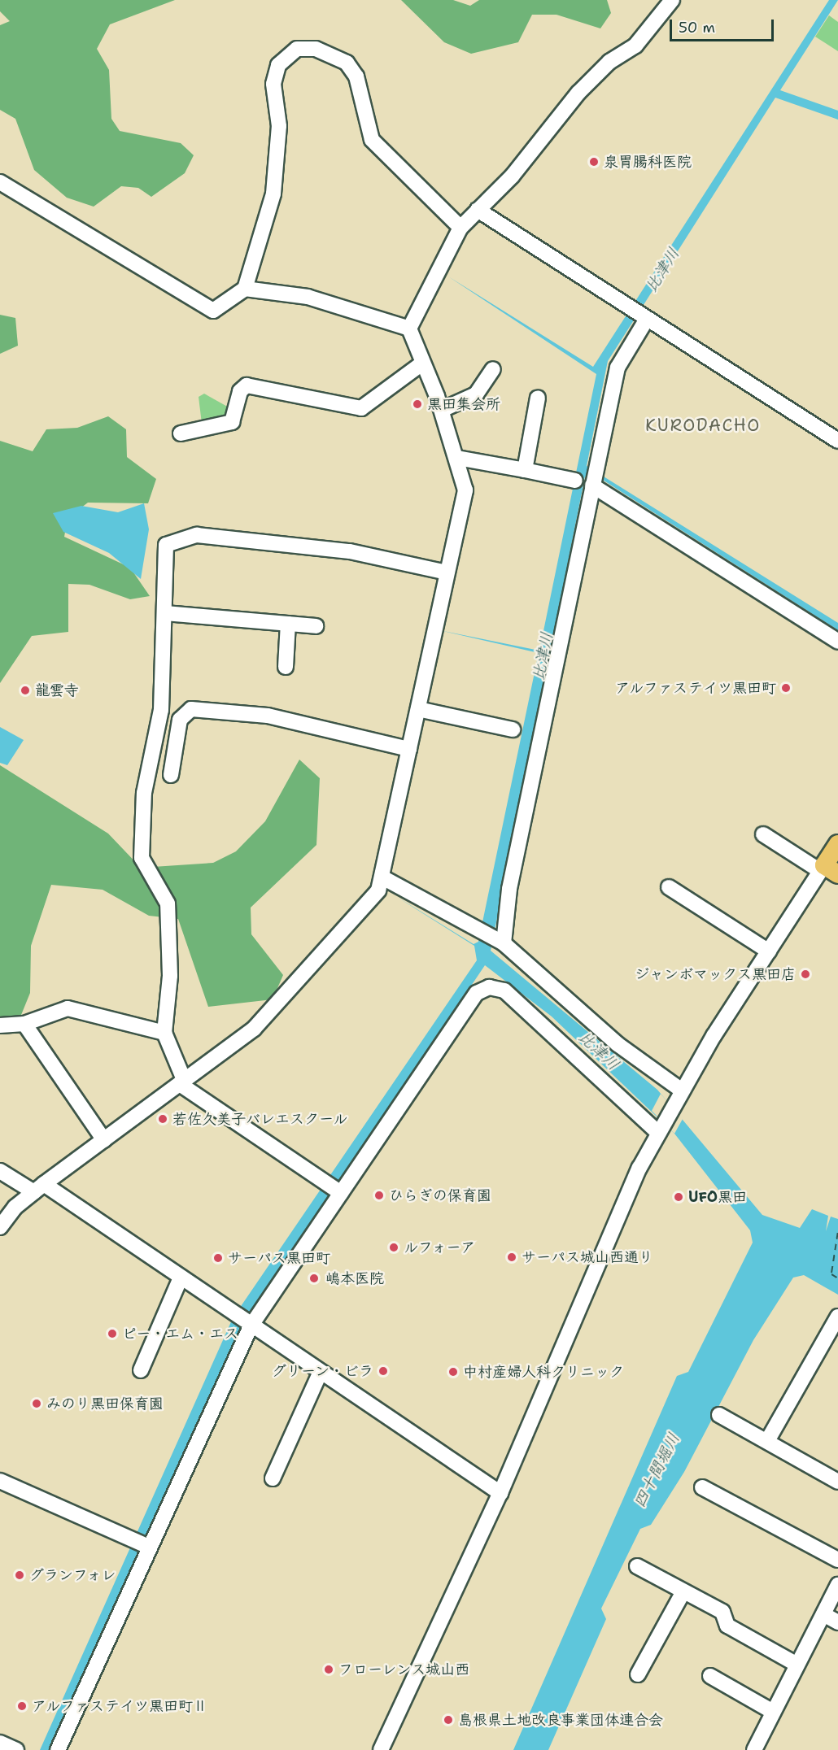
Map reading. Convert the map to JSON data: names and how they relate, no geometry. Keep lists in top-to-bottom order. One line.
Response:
{"districts":["KURODACHO"],"water":["比津川","四十間堀川"],"places":["泉胃腸科医院","黒田集会所","アルファステイツ黒田町","龍雲寺","ジャンボマックス黒田店","若佐久美子バレエスクール","ひらぎの保育園","UFO黒田","ルフォーア","サーパス城山西通り","サーパス黒田町","嶋本医院","ピー・エム・エス","グリーン・ビラ","中村産婦人科クリニック","みのり黒田保育園","グランフォレ","フローレンス城山西","アルファステイツ黒田町Ⅱ","島根県土地改良事業団体連合会"],"scale_bar":"50 m"}
